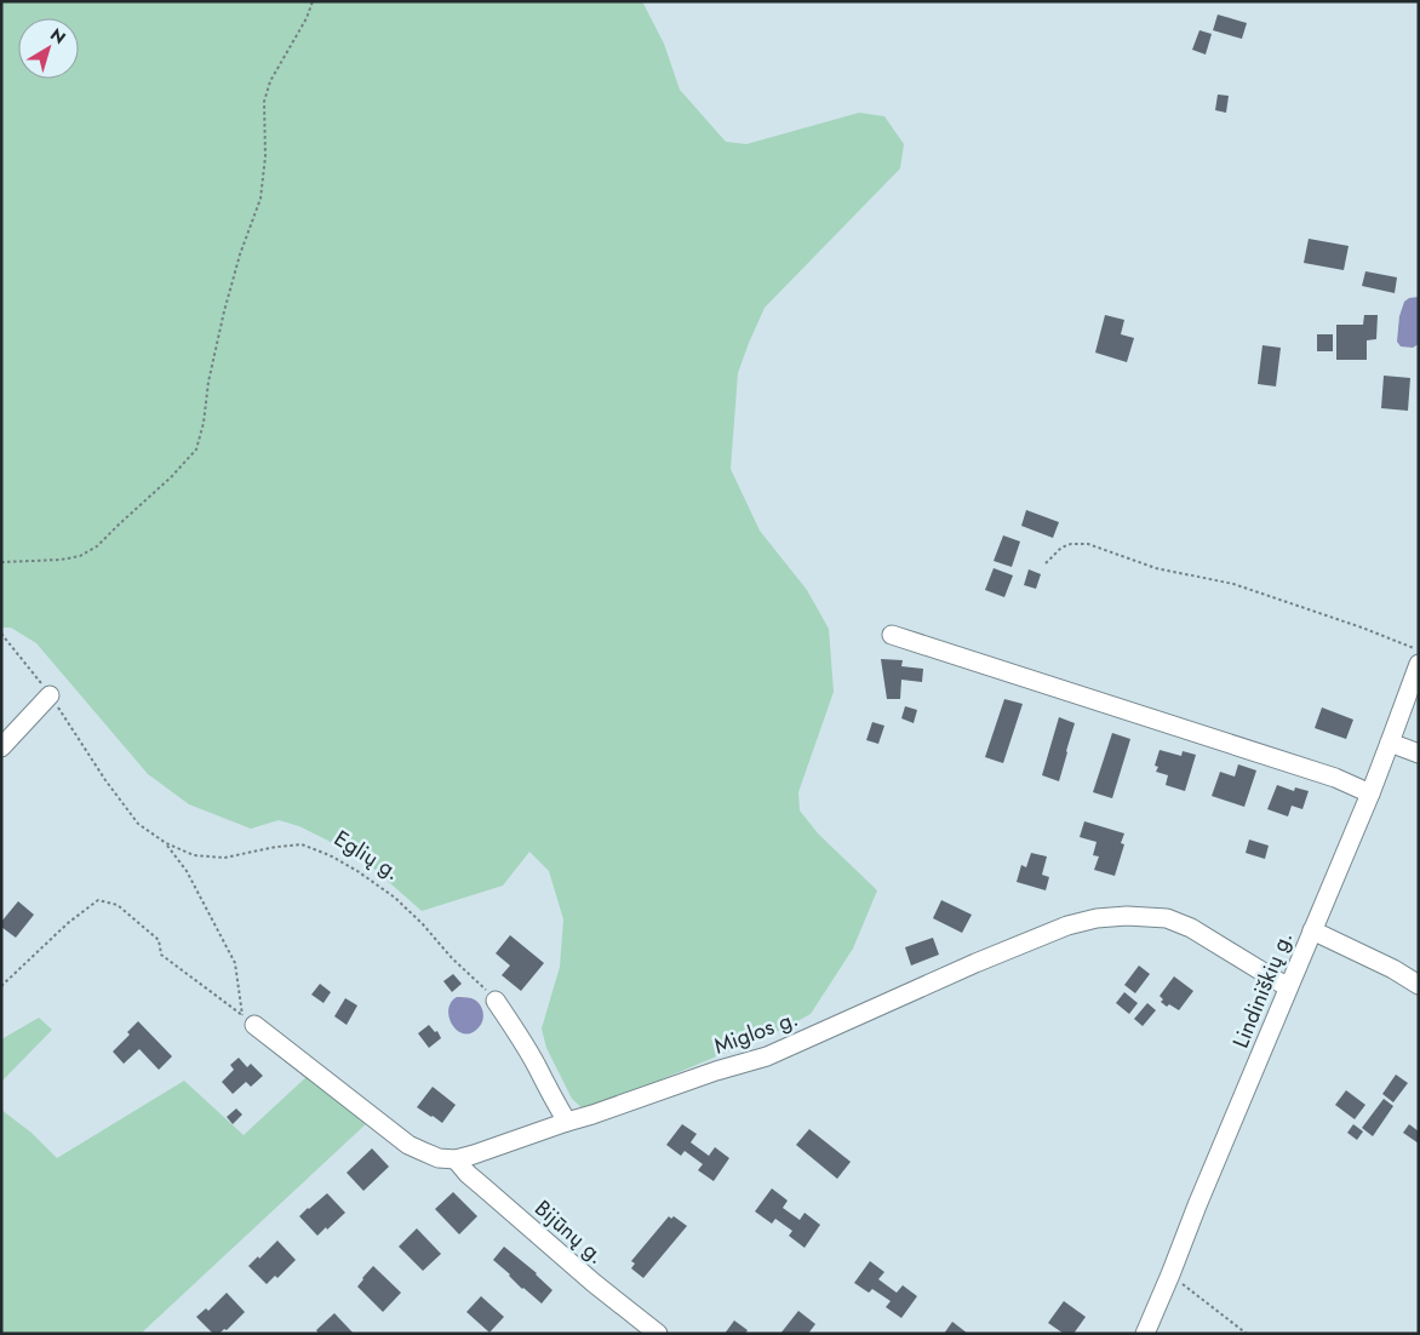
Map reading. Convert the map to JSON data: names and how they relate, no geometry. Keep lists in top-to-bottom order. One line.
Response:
{"streets":{"street":["Lindiniškių g.","Miglos g.","Bijūnų g."],"path":["Eglių g."]},"crossings":[["Lindiniškių g.","Miglos g."],["Miglos g.","Bijūnų g."]],"north":"top right"}
